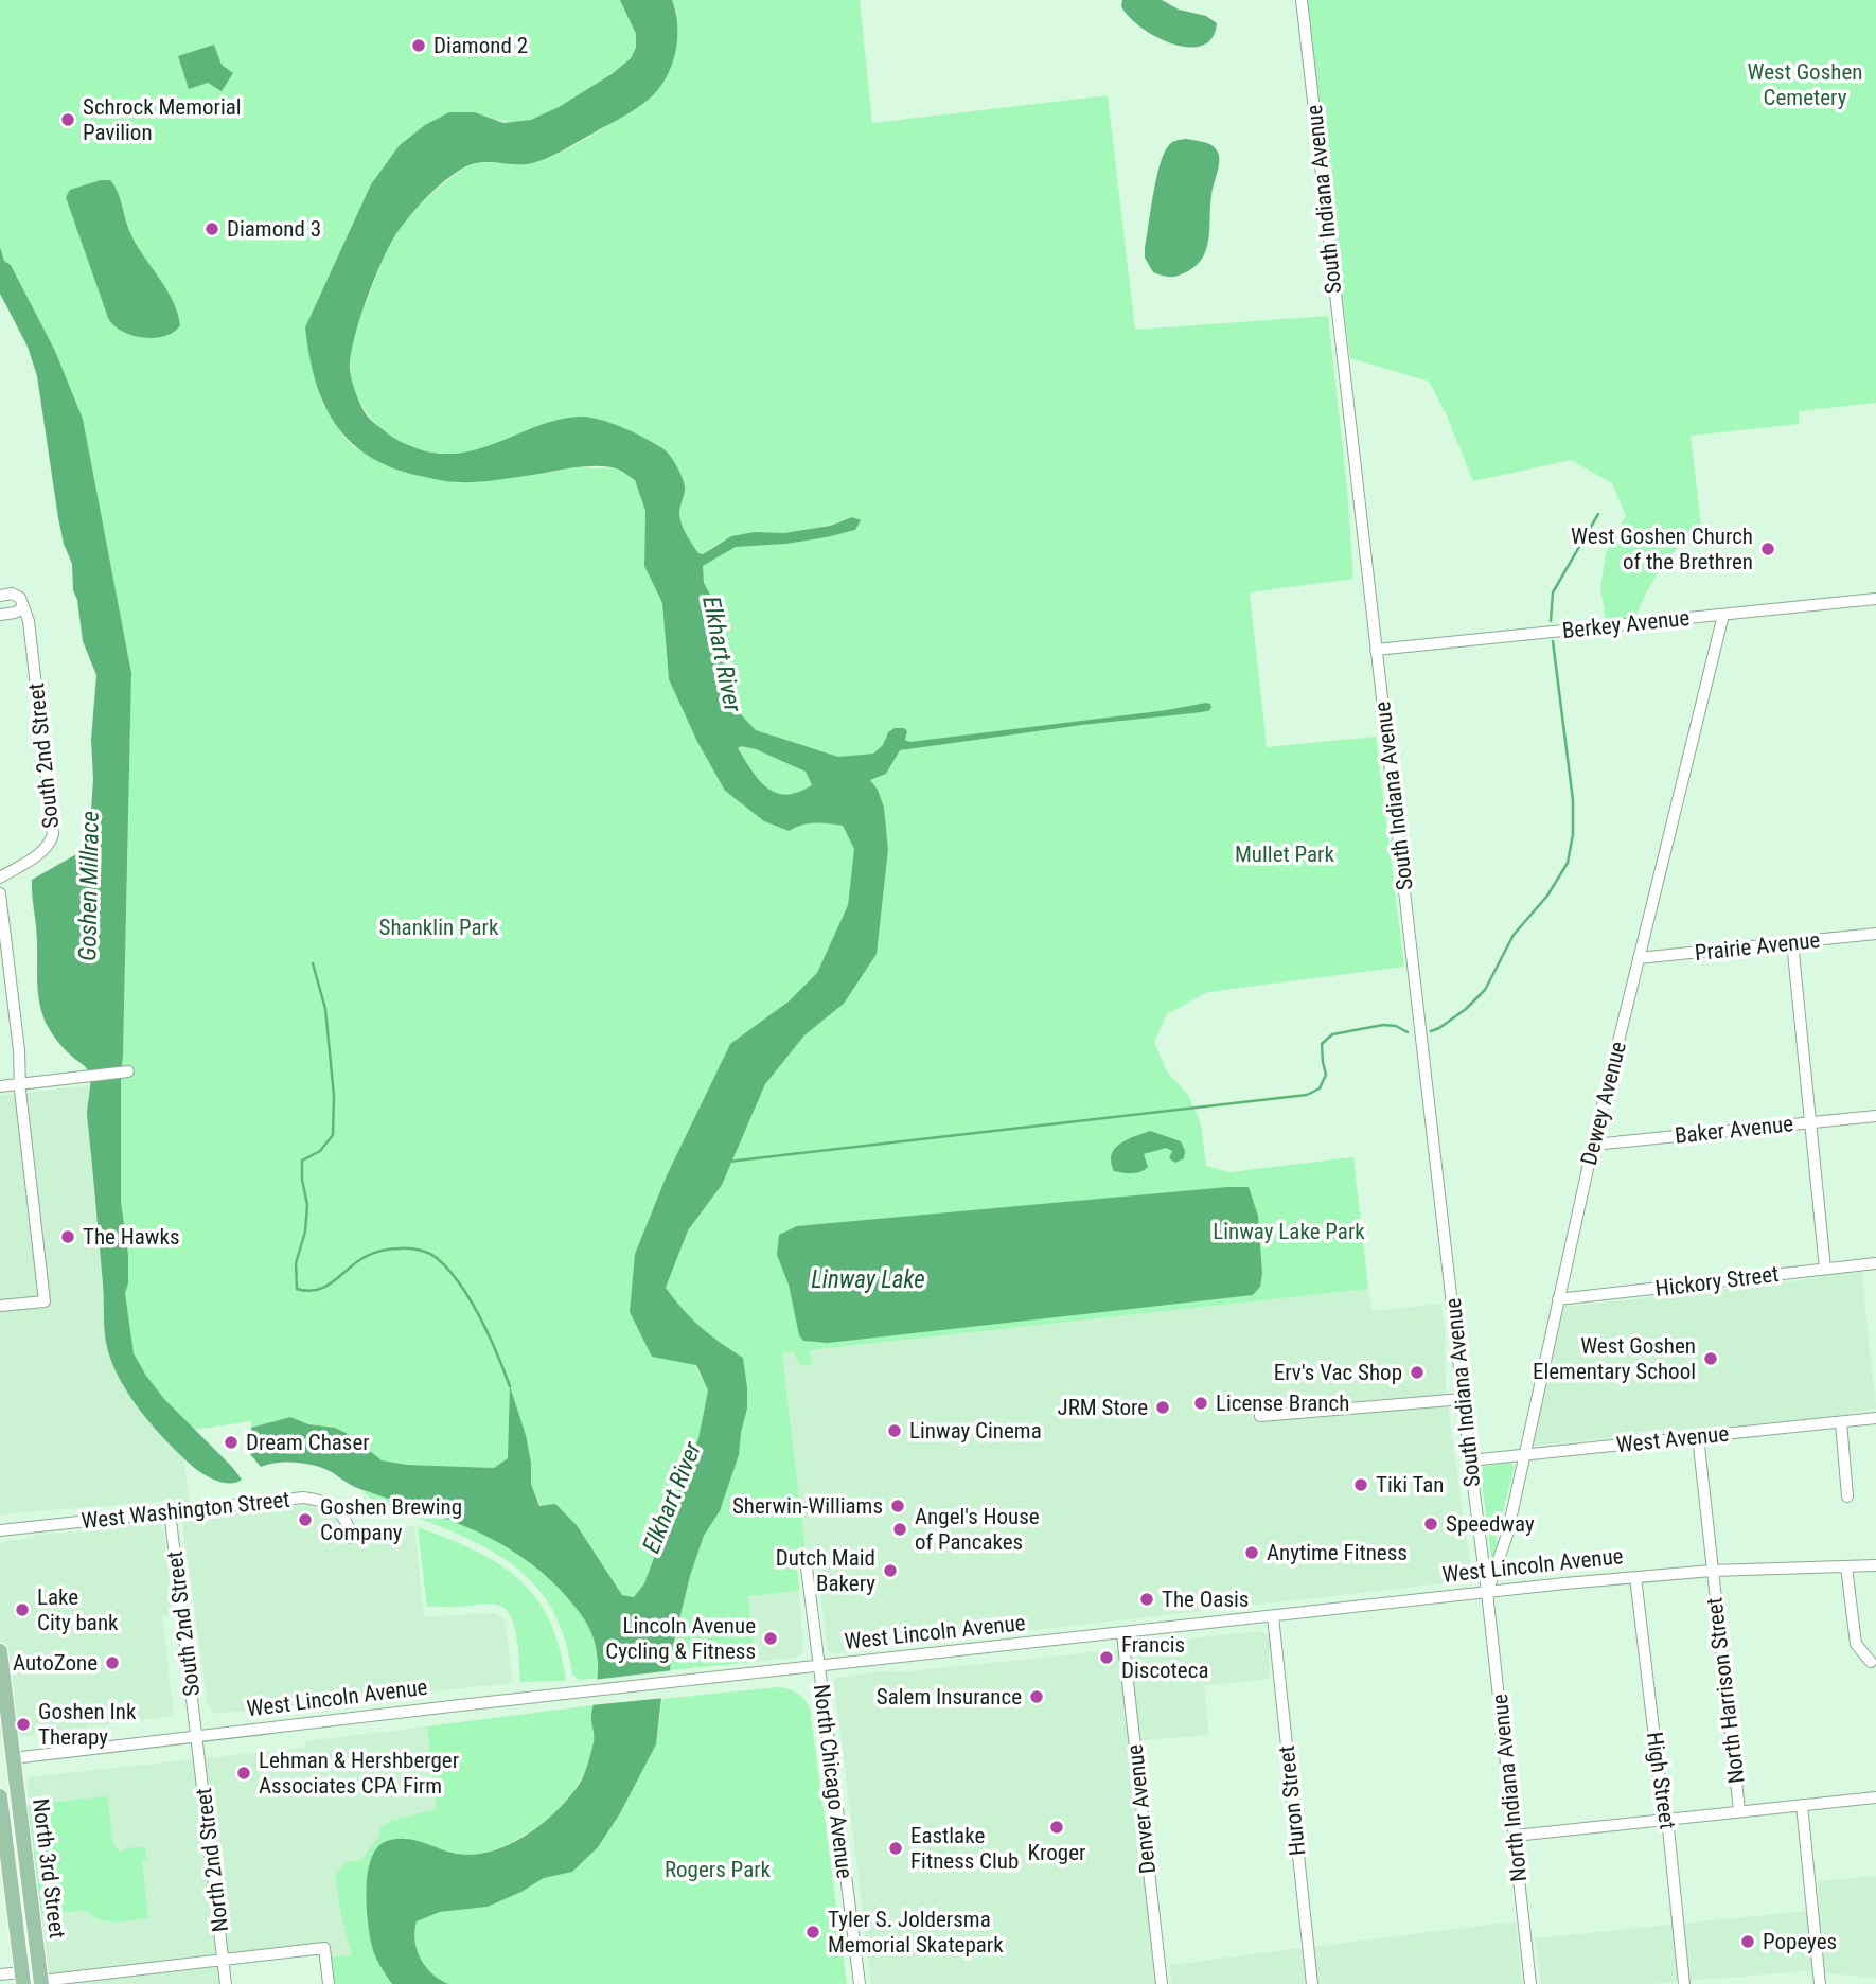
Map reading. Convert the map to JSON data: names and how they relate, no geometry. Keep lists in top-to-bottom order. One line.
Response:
{"streets":{"main road":["North 3rd Street"],"street":["South Indiana Avenue","Berkey Avenue","South 2nd Street","Prairie Avenue","Dewey Avenue","Baker Avenue","Hickory Street","West Avenue","West Washington Street","West Lincoln Avenue","North Harrison Street","High Street","North Chicago Avenue","North Indiana Avenue","Huron Street","Denver Avenue","North 2nd Street"]},"crossings":[["South Indiana Avenue","Berkey Avenue"],["South Indiana Avenue","Dewey Avenue"],["South Indiana Avenue","West Avenue"],["South Indiana Avenue","West Lincoln Avenue"],["South Indiana Avenue","North Indiana Avenue"],["Berkey Avenue","Dewey Avenue"],["South 2nd Street","West Washington Street"],["South 2nd Street","West Lincoln Avenue"],["South 2nd Street","North 2nd Street"],["Prairie Avenue","Dewey Avenue"],["Dewey Avenue","Baker Avenue"],["Dewey Avenue","Hickory Street"],["Dewey Avenue","West Avenue"],["Dewey Avenue","West Lincoln Avenue"],["Dewey Avenue","North Indiana Avenue"],["West Avenue","North Harrison Street"],["West Lincoln Avenue","North Harrison Street"],["West Lincoln Avenue","High Street"],["West Lincoln Avenue","North Chicago Avenue"],["West Lincoln Avenue","North Indiana Avenue"],["West Lincoln Avenue","Huron Street"],["West Lincoln Avenue","Denver Avenue"],["West Lincoln Avenue","North 2nd Street"],["West Lincoln Avenue","North 3rd Street"]],"water":["Elkhart River","Goshen Millrace","Linway Lake"],"parks":["West Goshen Cemetery","Mullet Park","Shanklin Park","Linway Lake Park","Rogers Park"],"places":["Diamond 2","Schrock Memorial Pavilion","Diamond 3","West Goshen Church of the Brethren","The Hawks","West Goshen Elementary School","Erv's Vac Shop","License Branch","JRM Store","Linway Cinema","Dream Chaser","Tiki Tan","Sherwin-Williams","Goshen Brewing Company","Speedway","Angel's House of Pancakes","Anytime Fitness","Dutch Maid Bakery","The Oasis","Lake City bank","Lincoln Avenue Cycling & Fitness","Francis Discoteca","AutoZone","Salem Insurance","Goshen Ink Therapy","Lehman & Hershberger Associates CPA Firm","Kroger","Eastlake Fitness Club","Tyler S. Joldersma Memorial Skatepark","Popeyes"]}
